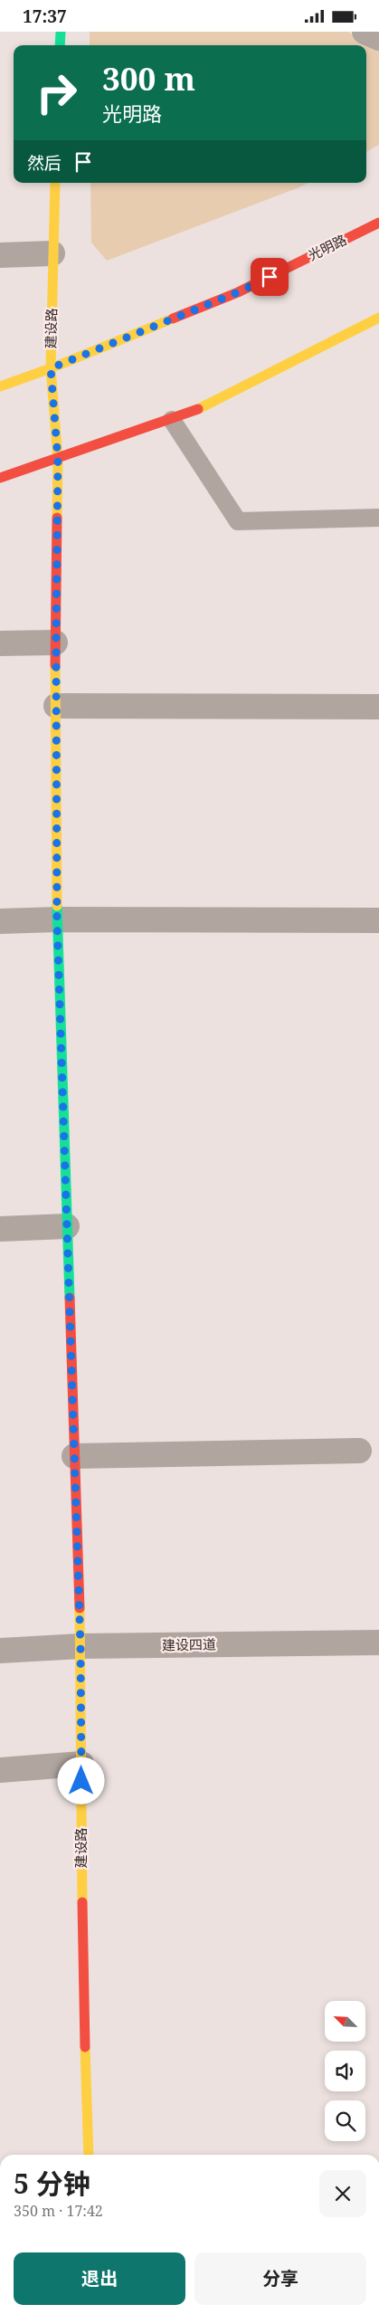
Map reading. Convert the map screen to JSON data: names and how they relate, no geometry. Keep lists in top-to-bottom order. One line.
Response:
{"streets":{"street":["光明路","建设路","建设四道"]},"crossings":[["光明路","建设路"],["建设路","建设四道"]],"north":"top left","page":{"status":"17:37","turn":["300 m","光明路"],"then":"然后","heading":["5 分钟","350 m · 17:42"],"buttons":["退出","分享"]}}
